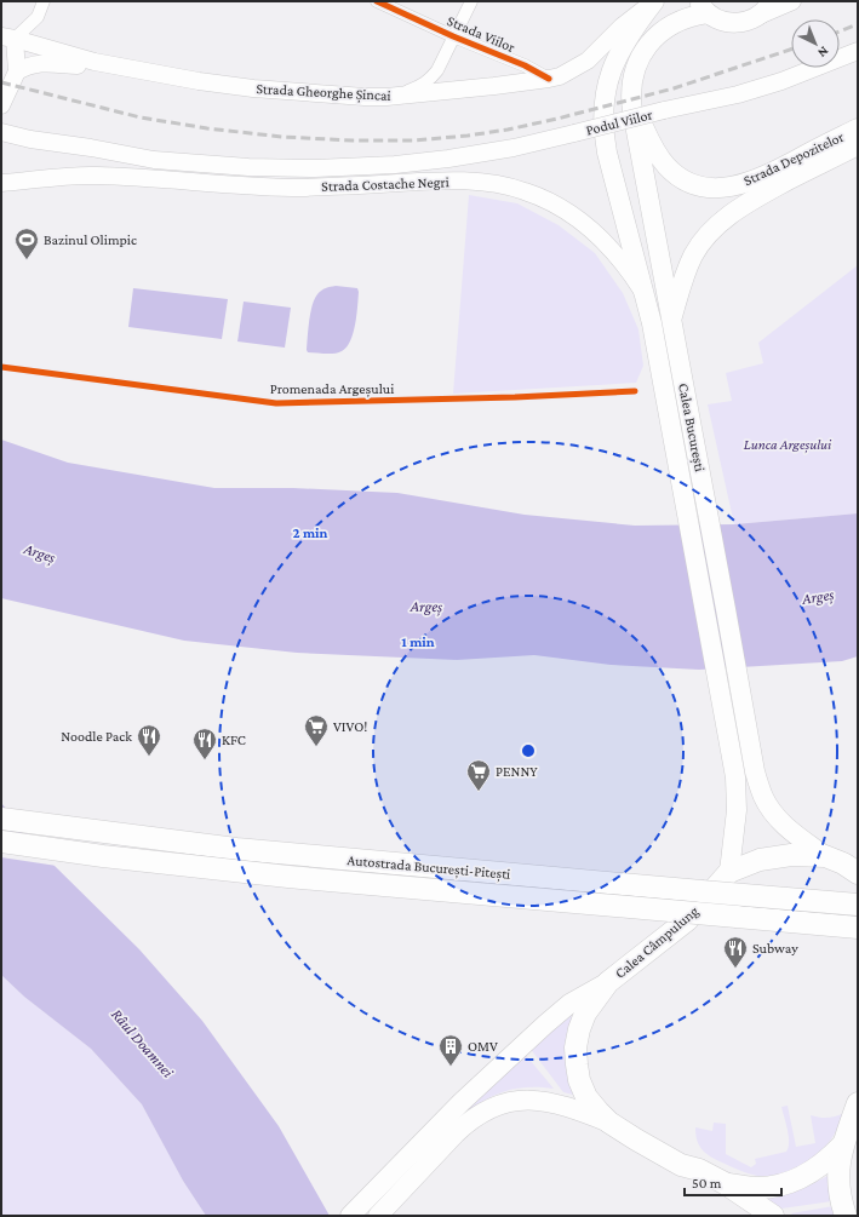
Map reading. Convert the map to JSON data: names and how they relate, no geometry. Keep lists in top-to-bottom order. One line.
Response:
{"streets":{"highway":["Autostrada București-Pitești","Calea Câmpulung"],"main road":["Strada Gheorghe Șincai","Podul Viilor","Strada Depozitelor","Strada Costache Negri","Calea București"],"street":["Strada Viilor"],"cycle path":["Promenada Argeșului"]},"crossings":[["Strada Viilor","Strada Gheorghe Șincai"],["Strada Gheorghe Șincai","Calea București"],["Podul Viilor","Strada Costache Negri"],["Strada Depozitelor","Calea București"],["Strada Costache Negri","Calea București"],["Calea București","Calea Câmpulung"]],"water":["Argeș","Râul Doamnei"],"parks":["Lunca Argeșului"],"places":{"sports":["Bazinul Olimpic"],"supermarket":["VIVO!","PENNY"],"restaurant":["Noodle Pack","KFC","Subway"],"building":["OMV"]},"scale_bar":"50 m","north":"bottom right","rings":["2 min","1 min"]}
